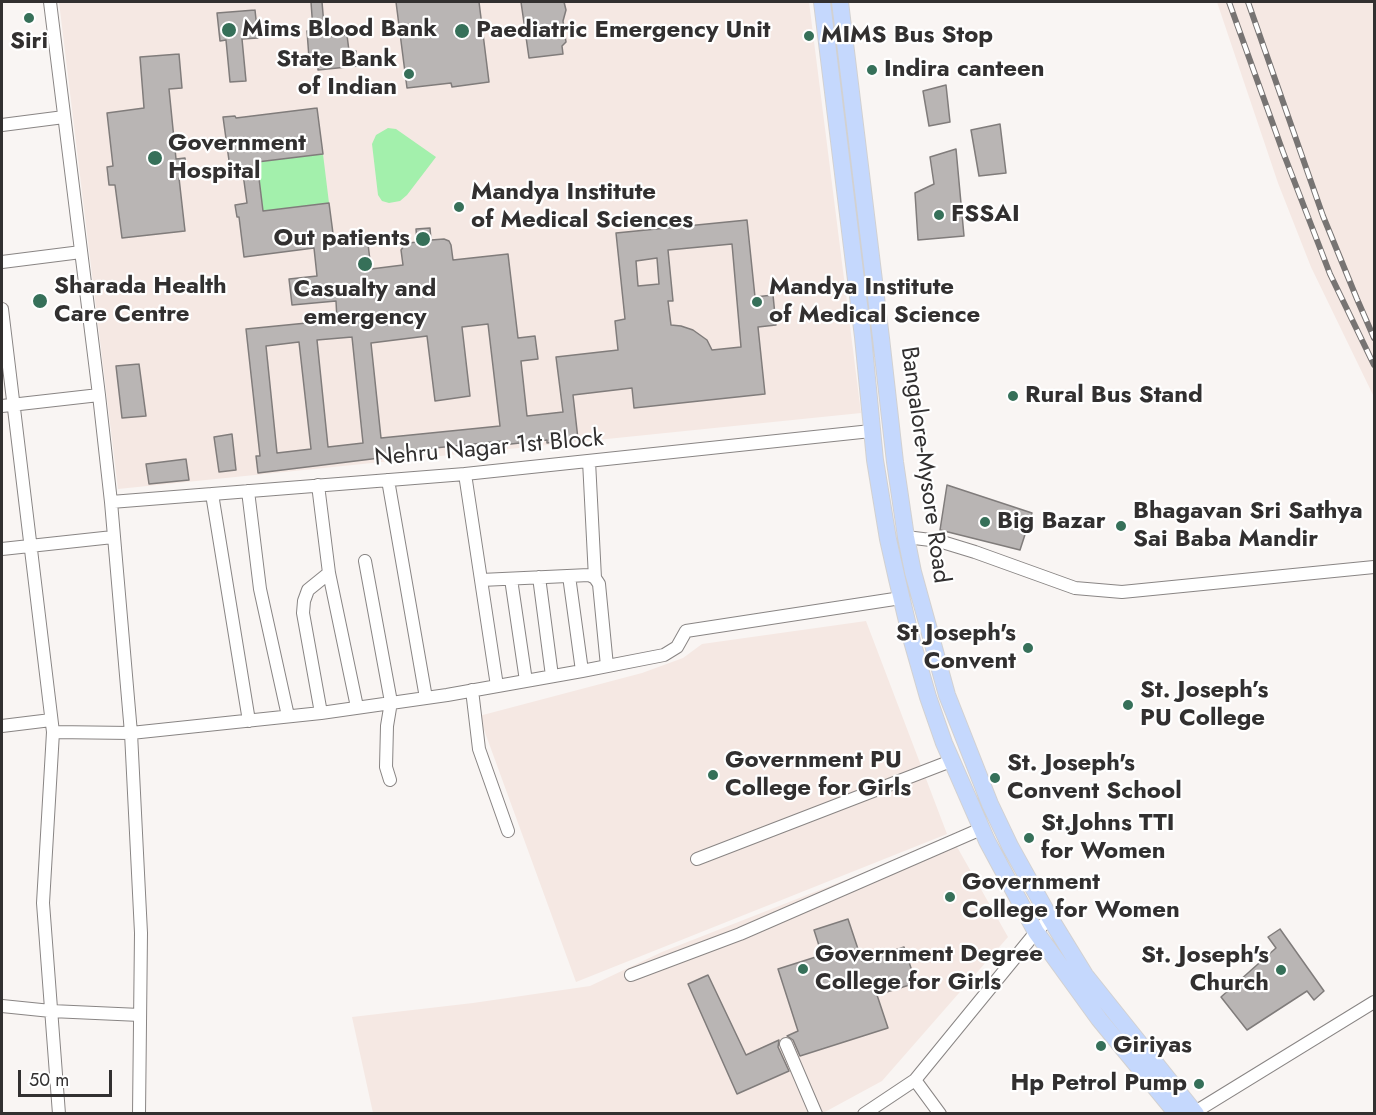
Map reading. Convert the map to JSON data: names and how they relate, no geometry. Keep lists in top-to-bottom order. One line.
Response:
{"streets":{"main road":["Bangalore-Mysore Road"],"street":["Nehru Nagar 1st Block"]},"crossings":[["Nehru Nagar 1st Block","Bangalore-Mysore Road"]],"places":["Siri","Mims Blood Bank","Paediatric Emergency Unit","MIMS Bus Stop","Indira canteen","State Bank of Indian","Government Hospital","Mandya Institute of Medical Sciences","FSSAI","Out patients","Casualty and emergency","Sharada Health Care Centre","Mandya Institute of Medical Science","Rural Bus Stand","Big Bazar","Bhagavan Sri Sathya Sai Baba Mandir","St Joseph's Convent","St. Joseph’s PU College","Government PU College for Girls","St. Joseph's Convent School","St.Johns TTI for Women","Government College for Women","Government Degree College for Girls","St. Joseph's Church","Giriyas","Hp Petrol Pump"],"scale_bar":"50 m"}
